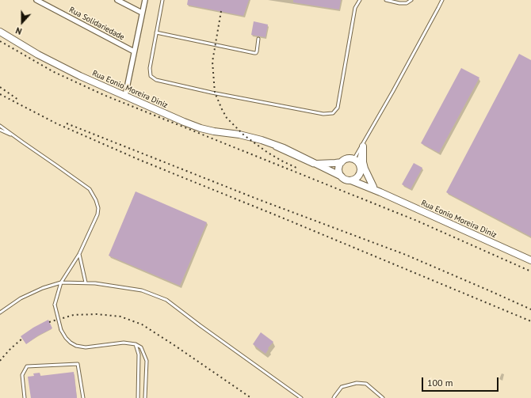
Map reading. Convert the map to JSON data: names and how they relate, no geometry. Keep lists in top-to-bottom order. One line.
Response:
{"streets":{"main road":["Rua Eonio Moreira Diniz"],"street":["Rua Solidariedade"]},"scale_bar":"100 m","north":"bottom"}
